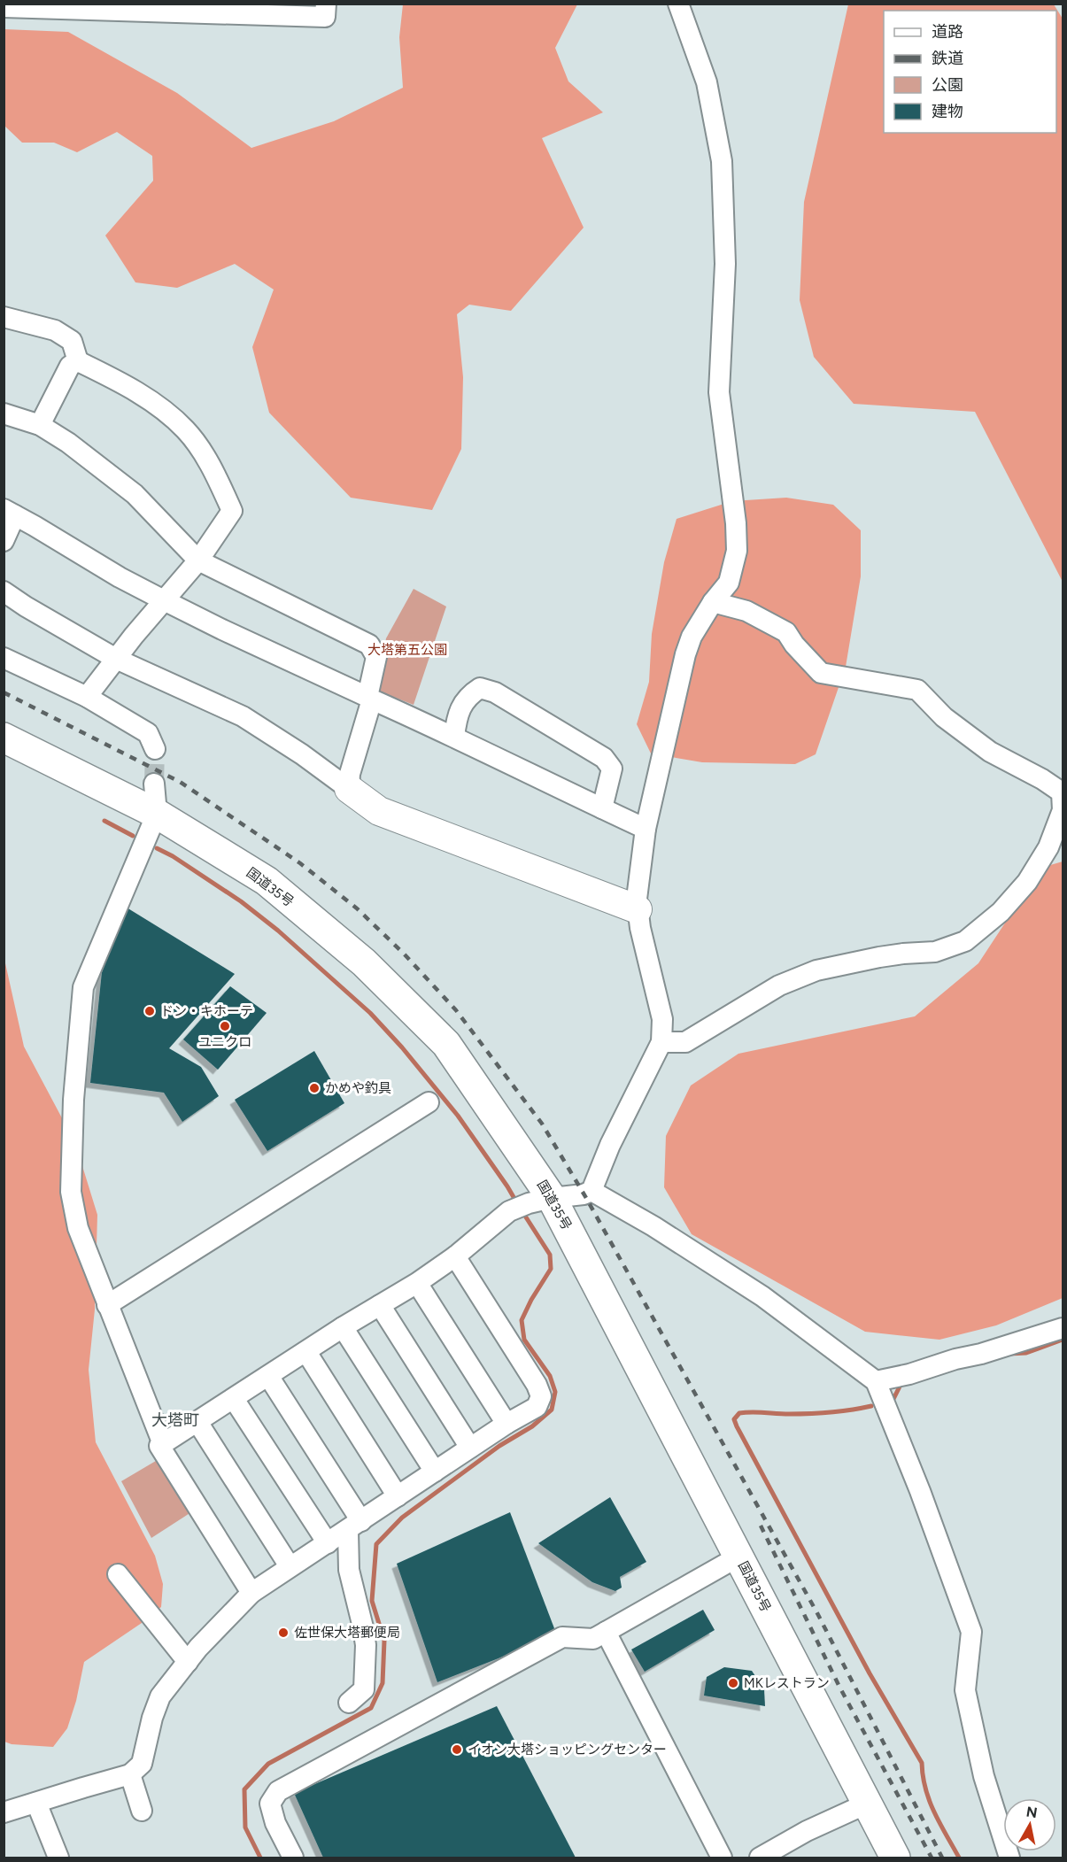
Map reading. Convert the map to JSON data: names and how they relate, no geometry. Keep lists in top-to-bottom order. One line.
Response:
{"streets":{"highway":["国道35号"]},"districts":["大塔町"],"parks":["大塔第五公園"],"places":["ドン・キホーテ","ユニクロ","かめや釣具","佐世保大塔郵便局","MKレストラン","イオン大塔ショッピングセンター"],"legend":["道路","鉄道","公園","建物"],"north":"top"}
